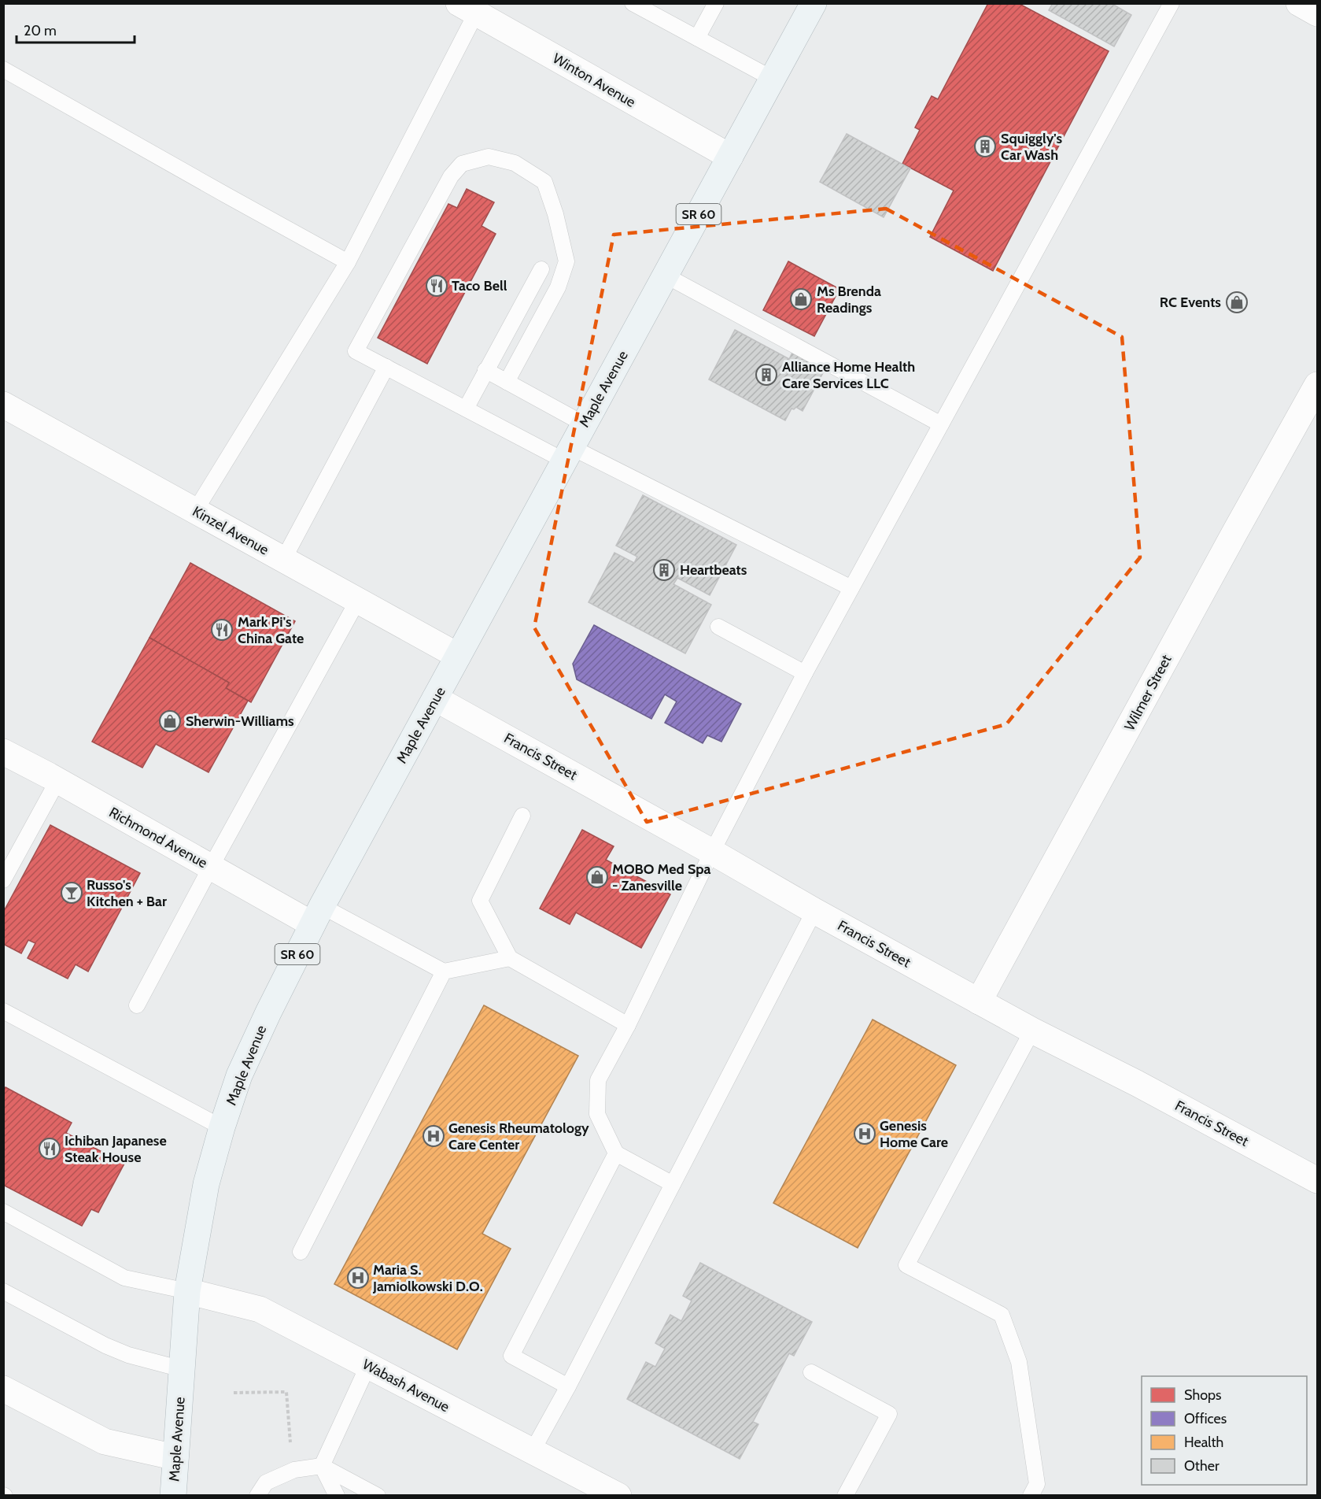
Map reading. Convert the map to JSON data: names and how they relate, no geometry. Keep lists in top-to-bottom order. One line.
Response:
{"streets":{"main road":["SR 60","Maple Avenue"],"street":["Winton Avenue","Kinzel Avenue","Wilmer Street","Francis Street","Richmond Avenue","Wabash Avenue"]},"crossings":[["Winton Avenue","Maple Avenue"],["Maple Avenue","Kinzel Avenue"],["Maple Avenue","Francis Street"],["Maple Avenue","Richmond Avenue"],["Maple Avenue","Wabash Avenue"],["Wilmer Street","Francis Street"]],"places":{"building":["Squiggly's Car Wash","Alliance Home Health Care Services LLC","Heartbeats"],"restaurant":["Taco Bell","Mark Pi's China Gate","Ichiban Japanese Steak House"],"shop":["Ms Brenda Readings","RC Events","Sherwin-Williams","MOBO Med Spa - Zanesville"],"bar":["Russo's Kitchen + Bar"],"hospital":["Genesis Home Care","Genesis Rheumatology Care Center","Maria S. Jamiolkowski D.O."]},"legend":["Shops","Offices","Health","Other"],"scale_bar":"20 m"}
